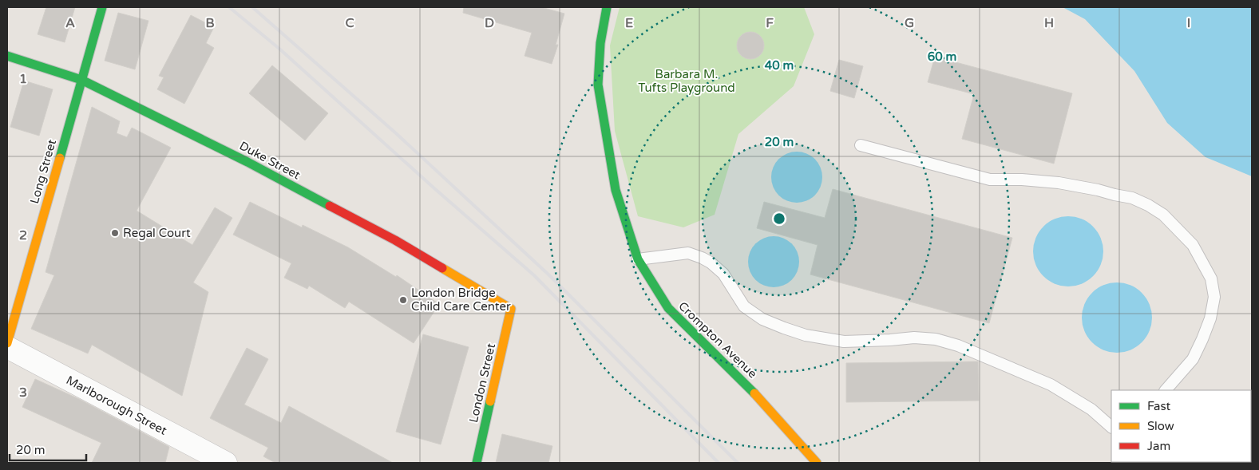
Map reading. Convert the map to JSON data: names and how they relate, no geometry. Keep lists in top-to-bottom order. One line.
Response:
{"streets":{"street":["Duke Street","Long Street","Crompton Avenue","London Street","Marlborough Street"]},"crossings":[["Duke Street","Long Street"],["Duke Street","London Street"]],"parks":["Barbara M. Tufts Playground"],"places":["Regal Court","London Bridge Child Care Center"],"legend":["Fast","Slow","Jam"],"scale_bar":"20 m","grid":{"columns":["A","B","C","D","E","F","G","H","I"],"rows":["1","2","3"]},"rings":["60 m","40 m","20 m"]}
